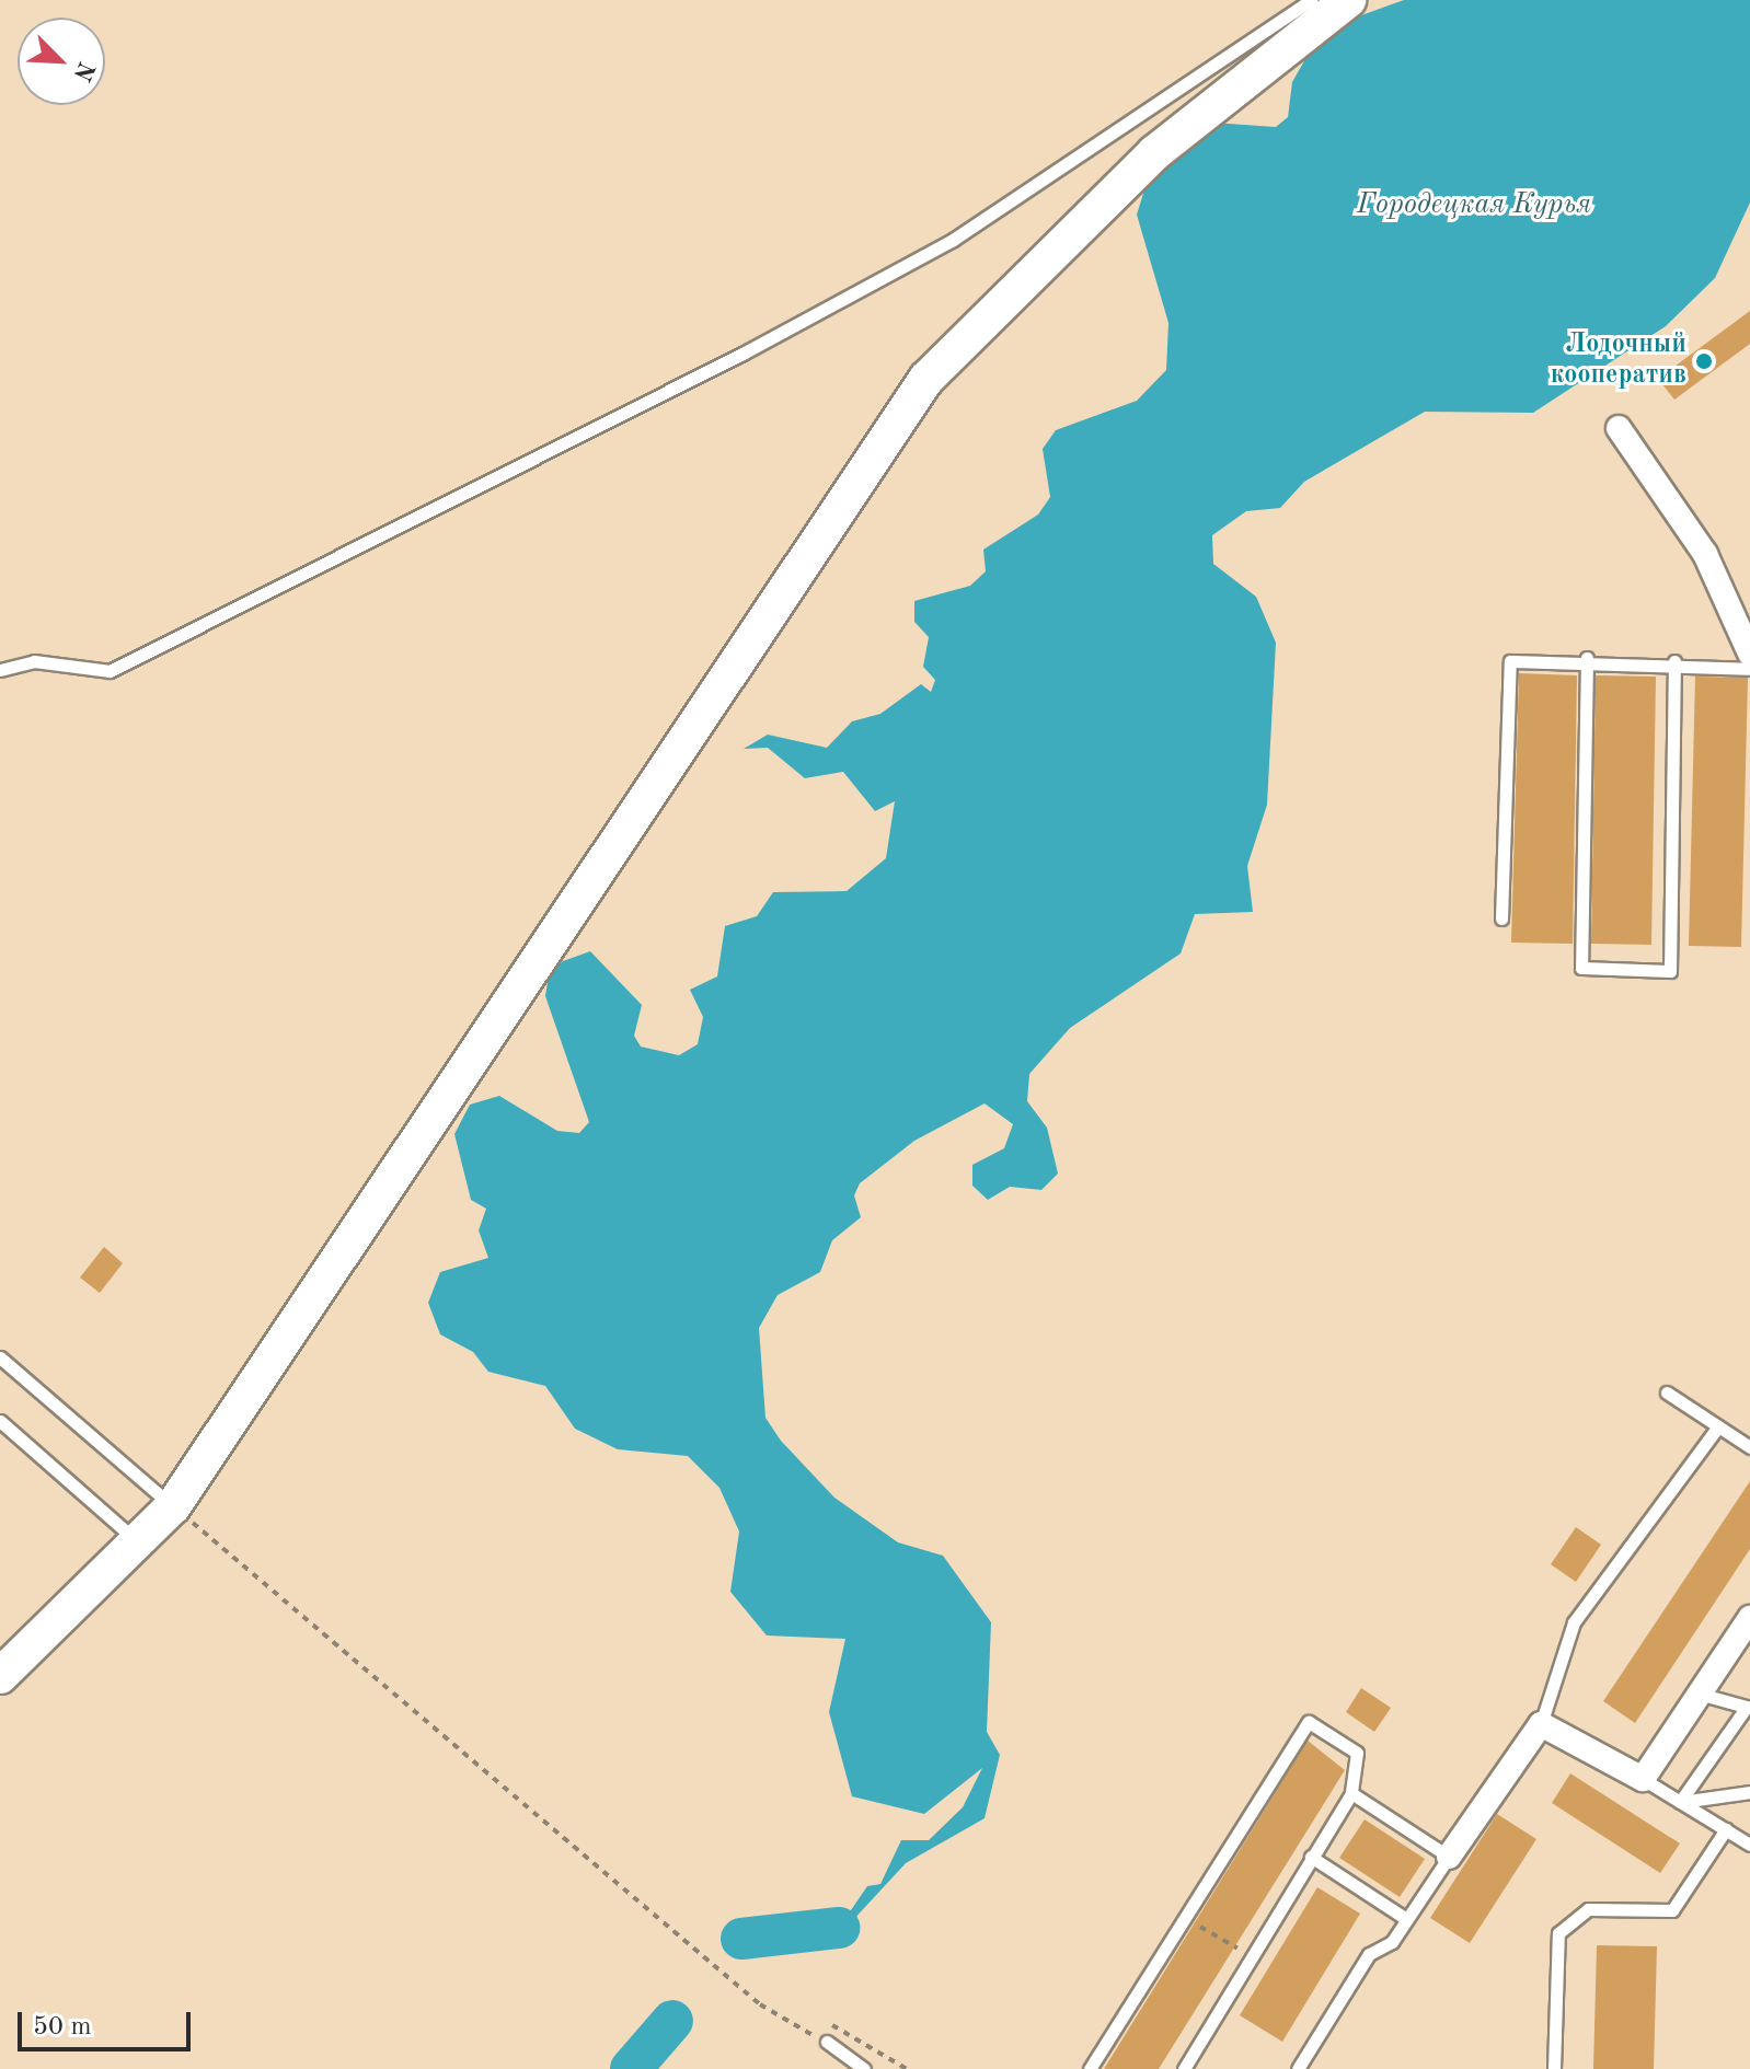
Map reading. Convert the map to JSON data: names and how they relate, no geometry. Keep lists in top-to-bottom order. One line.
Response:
{"water":["Городецкая Курья"],"places":["Лодочный кооператив"],"scale_bar":"50 m","north":"bottom right"}
